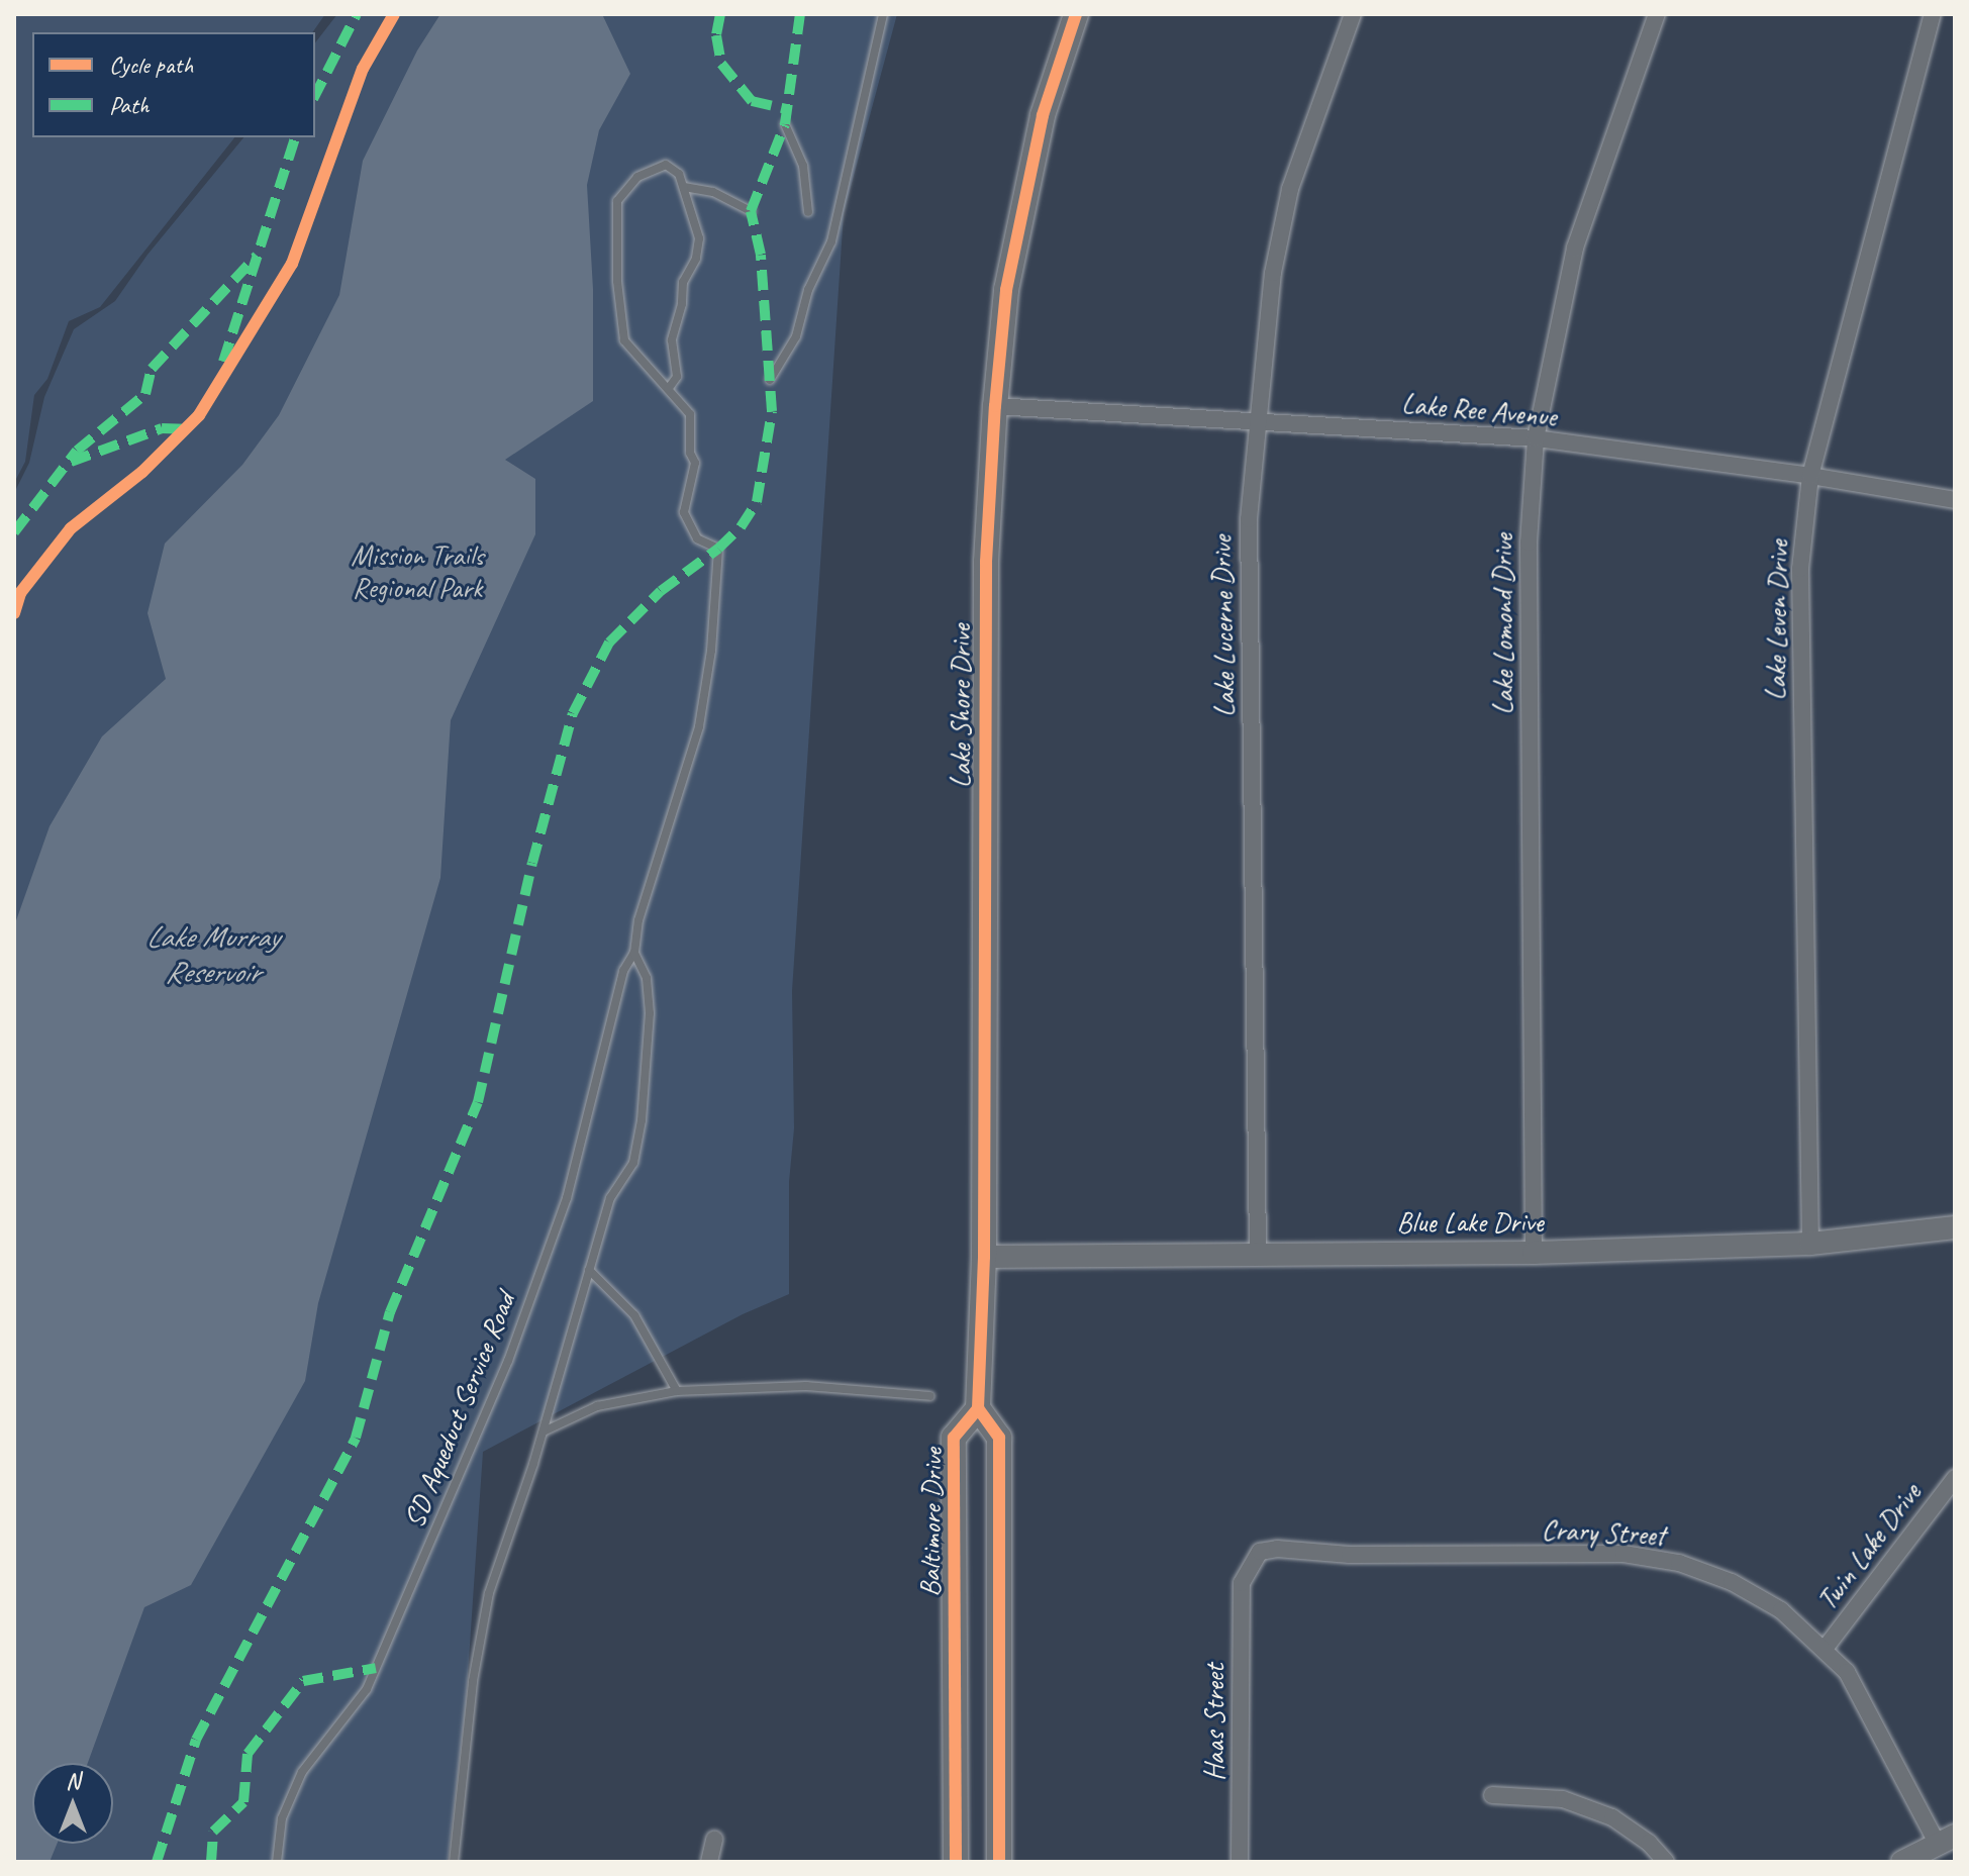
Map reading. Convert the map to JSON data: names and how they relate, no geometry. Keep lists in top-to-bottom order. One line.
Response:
{"streets":{"main road":["Lake Shore Drive","Baltimore Drive"],"street":["Lake Ree Avenue","Lake Leven Drive","Lake Lomond Drive","Lake Lucerne Drive","Blue Lake Drive","Crary Street","Twin Lake Drive","Haas Street"],"lane":["SD Aqueduct Service Road"]},"crossings":[["Lake Ree Avenue","Lake Leven Drive"],["Lake Ree Avenue","Lake Lomond Drive"],["Lake Ree Avenue","Lake Lucerne Drive"],["Lake Ree Avenue","Lake Shore Drive"],["Lake Leven Drive","Blue Lake Drive"],["Lake Lomond Drive","Blue Lake Drive"],["Lake Lucerne Drive","Blue Lake Drive"],["Lake Shore Drive","Blue Lake Drive"],["Lake Shore Drive","Baltimore Drive"],["Crary Street","Twin Lake Drive"],["Crary Street","Haas Street"]],"water":["Lake Murray Reservoir"],"parks":["Mission Trails Regional Park"],"legend":["Cycle path","Path"],"north":"top"}
